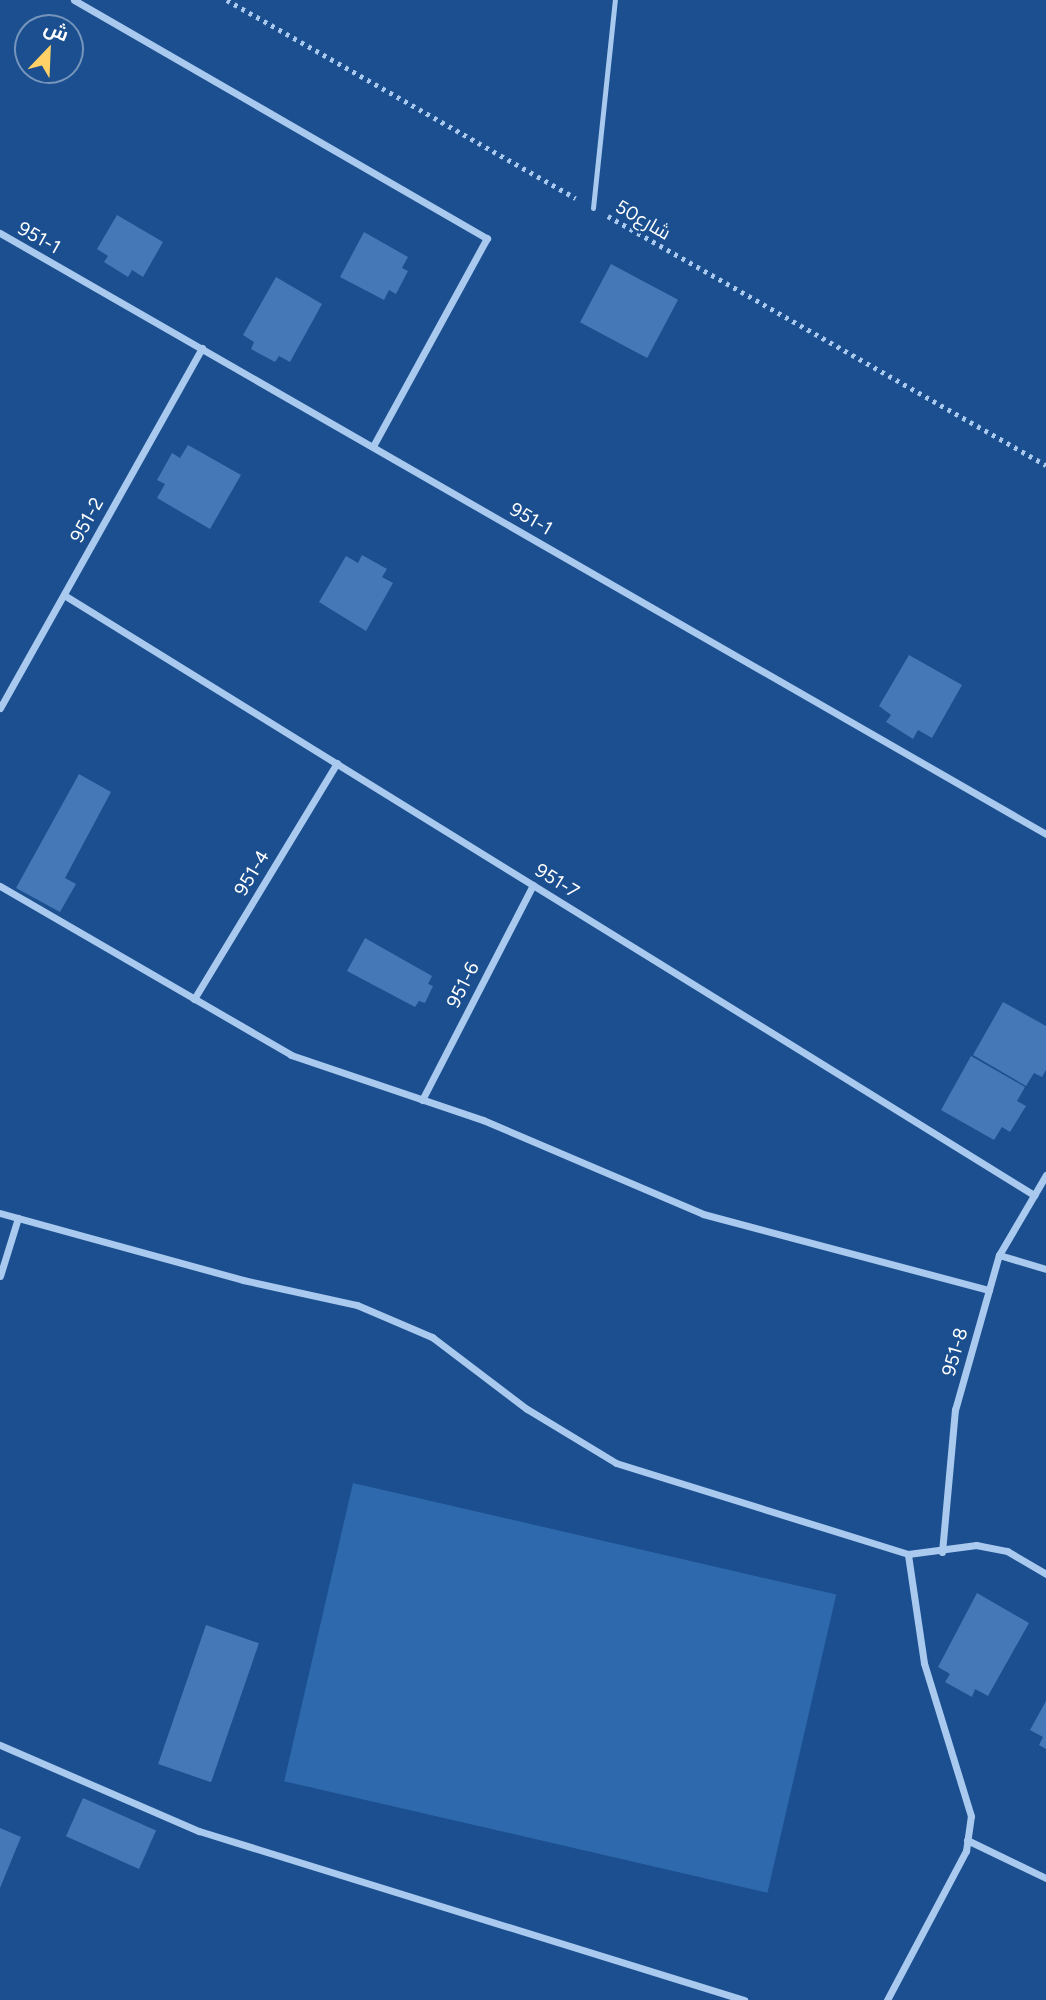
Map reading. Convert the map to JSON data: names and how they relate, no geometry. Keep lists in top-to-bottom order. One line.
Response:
{"streets":{"street":["951-1","951-2","951-4","951-7","951-6","951-8"],"path":["شارع50"]},"crossings":[["951-1","951-2"],["951-2","951-7"],["951-4","951-7"],["951-7","951-6"],["951-7","951-8"]],"north":"top right"}
